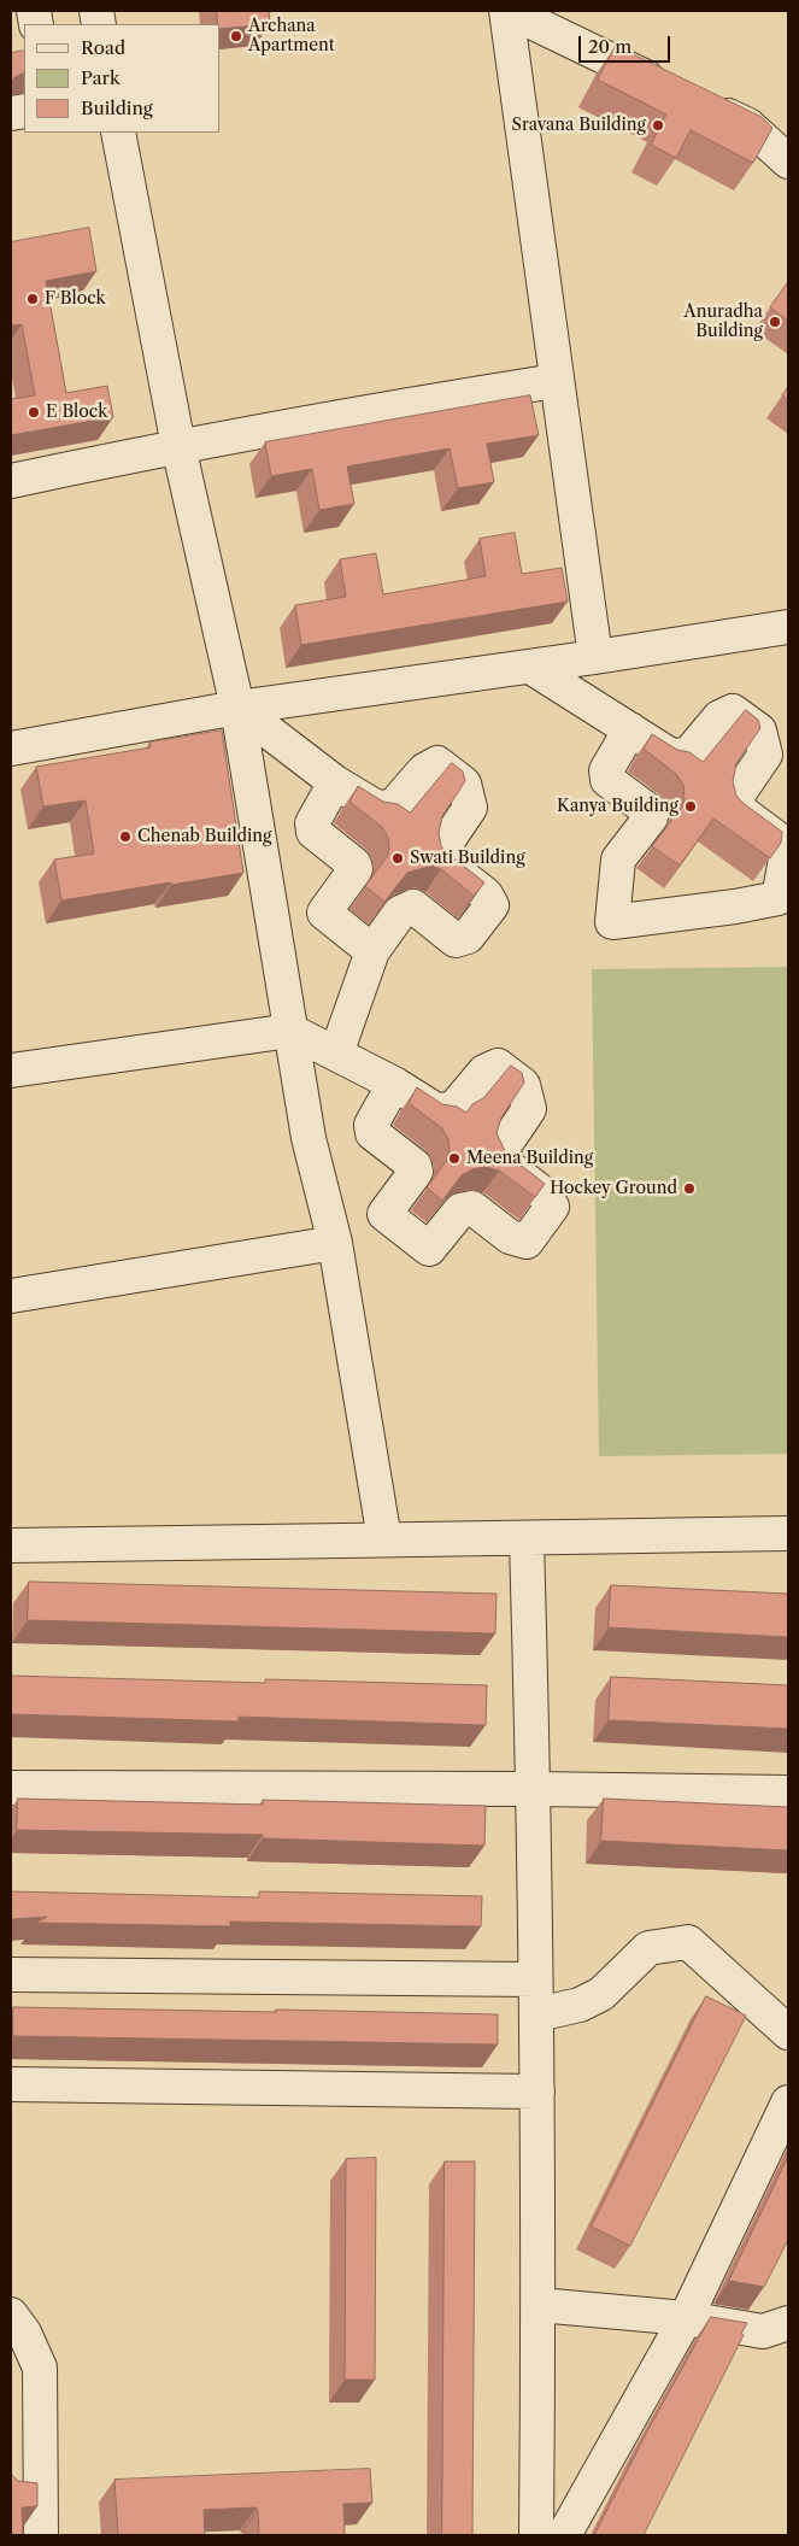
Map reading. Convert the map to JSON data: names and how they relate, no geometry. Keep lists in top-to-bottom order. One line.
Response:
{"places":["Archana Apartment","Sravana Building","F Block","Anuradha Building","E Block","Kanya Building","Chenab Building","Swati Building","Meena Building","Hockey Ground"],"legend":["Road","Park","Building"],"scale_bar":"20 m"}
